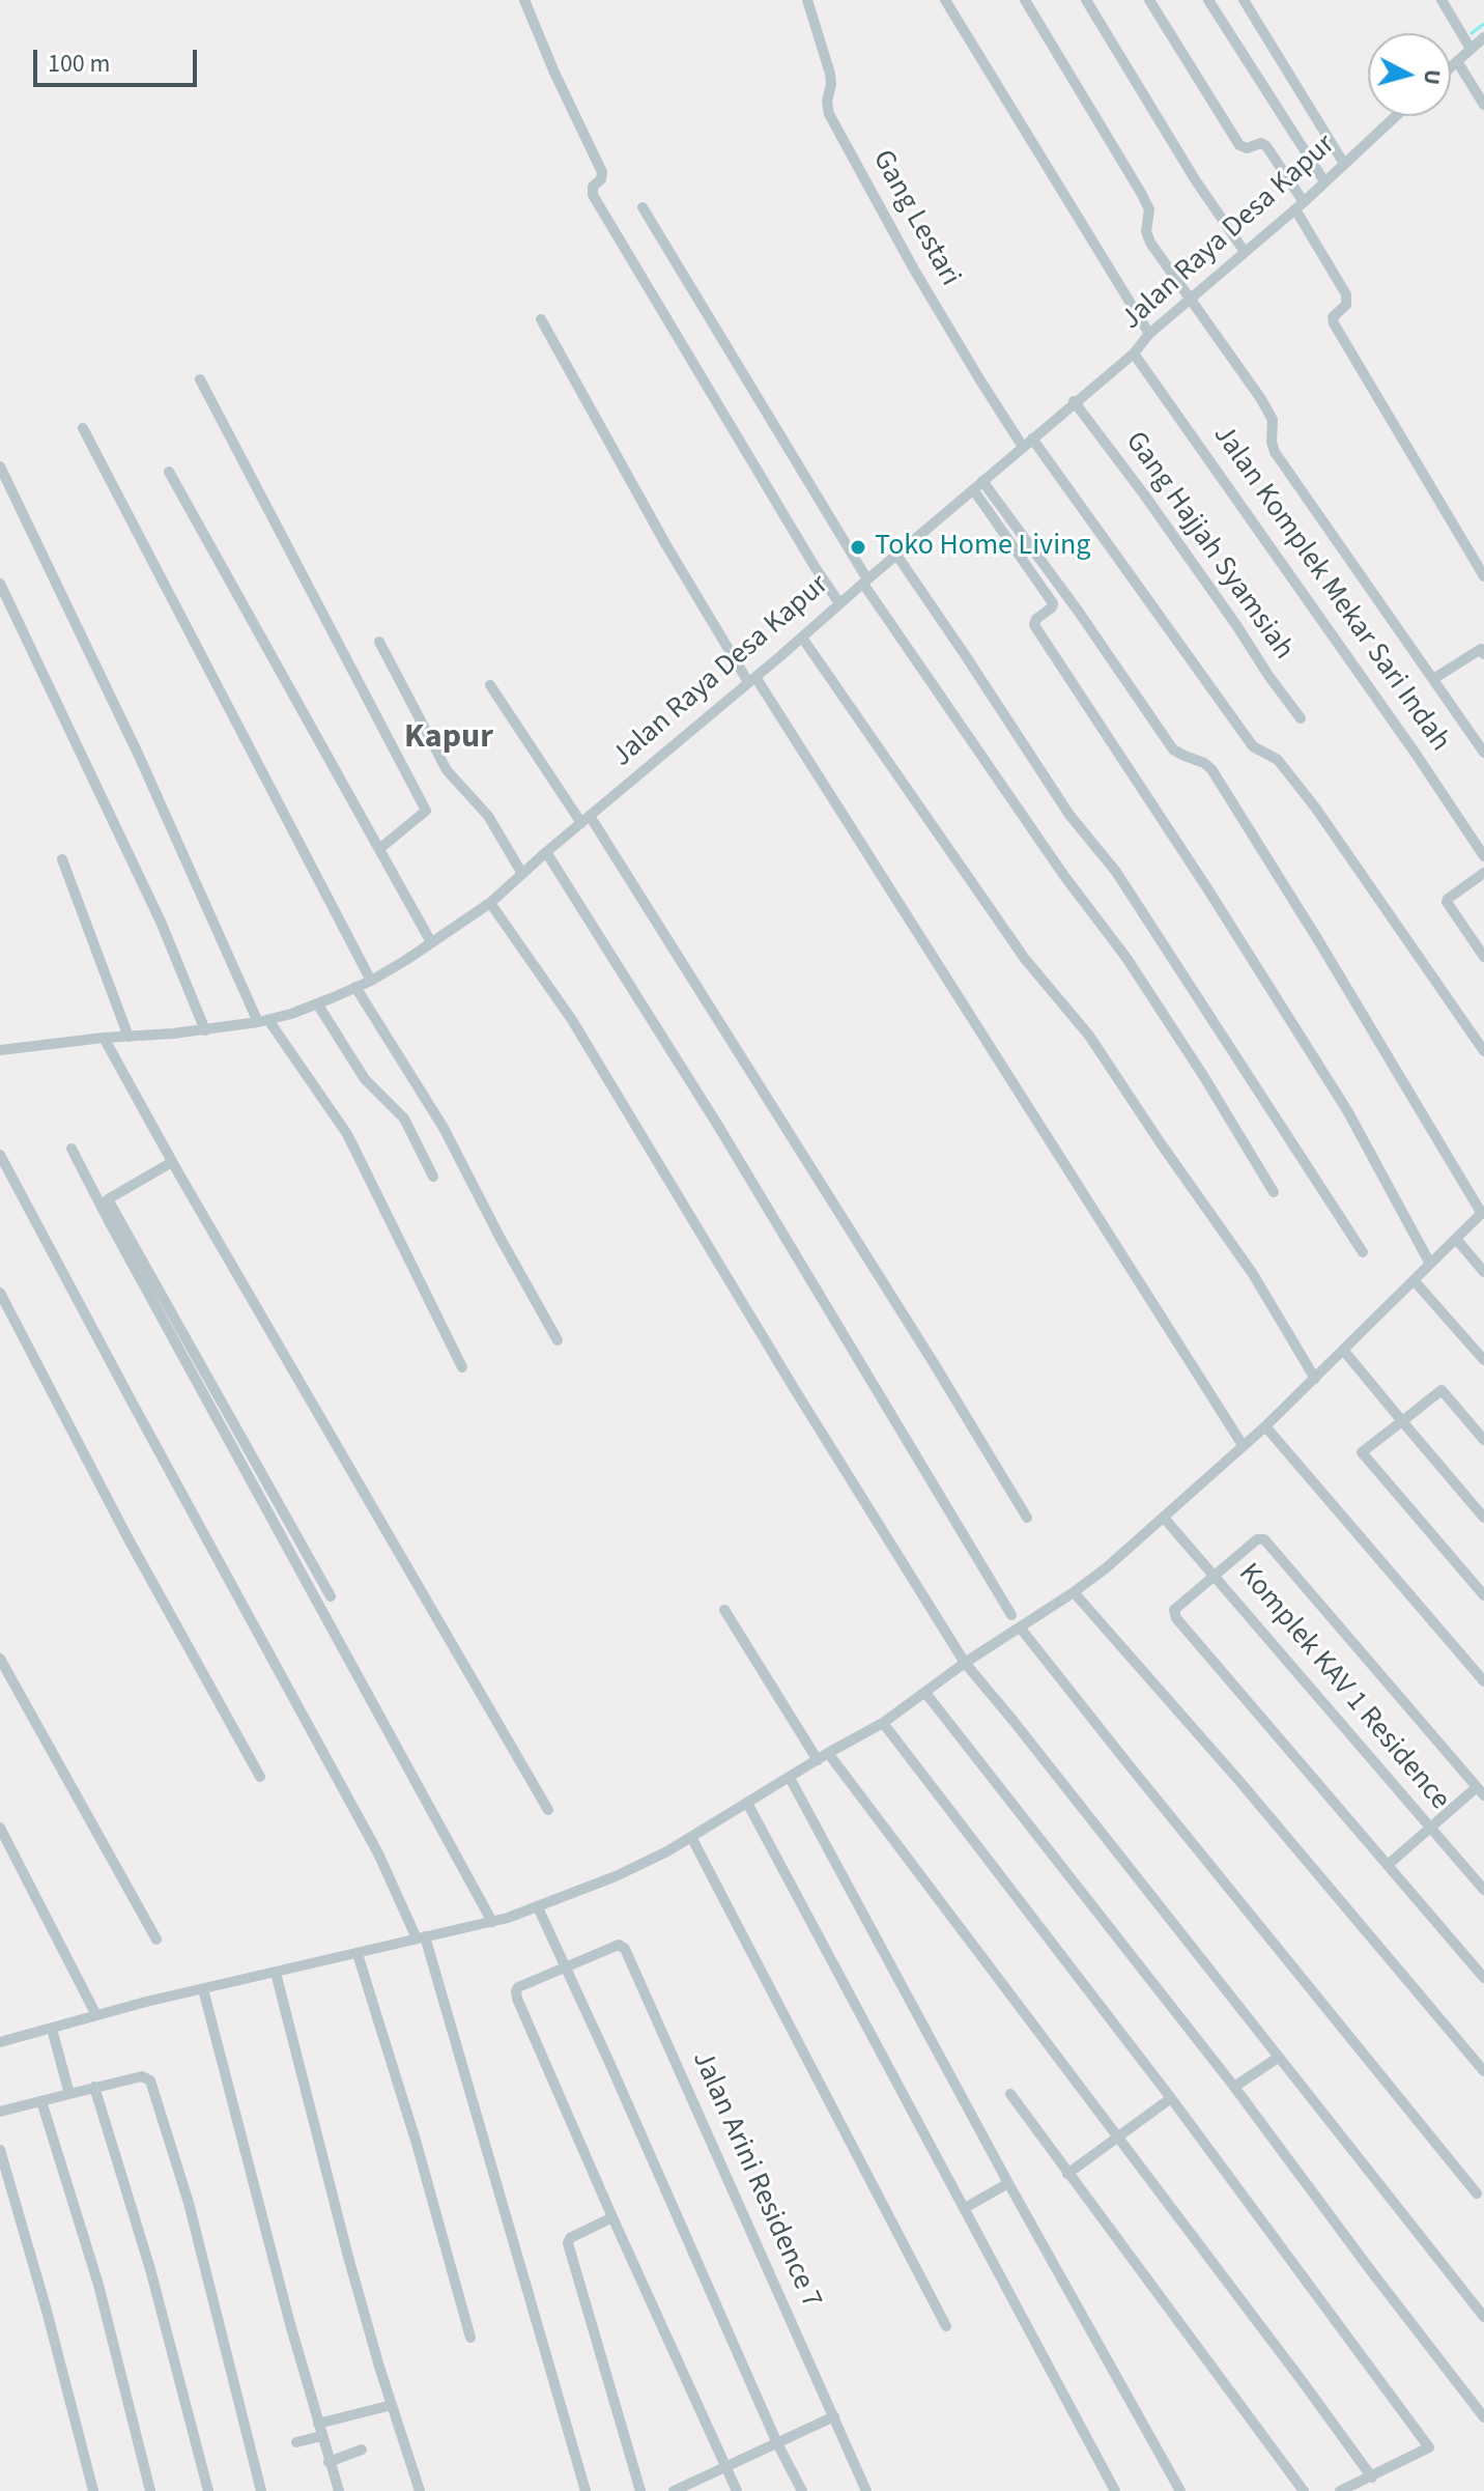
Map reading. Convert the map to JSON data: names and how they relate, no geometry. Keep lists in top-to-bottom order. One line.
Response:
{"streets":{"street":["Gang Lestari","Jalan Raya Desa Kapur","Gang Hajjah Syamsiah","Jalan Komplek Mekar Sari Indah","Komplek KAV 1 Residence","Jalan Arini Residence 7"]},"crossings":[["Gang Lestari","Jalan Raya Desa Kapur"],["Jalan Raya Desa Kapur","Gang Hajjah Syamsiah"],["Jalan Raya Desa Kapur","Jalan Komplek Mekar Sari Indah"]],"districts":["Kapur"],"places":["Toko Home Living"],"scale_bar":"100 m","north":"right"}
